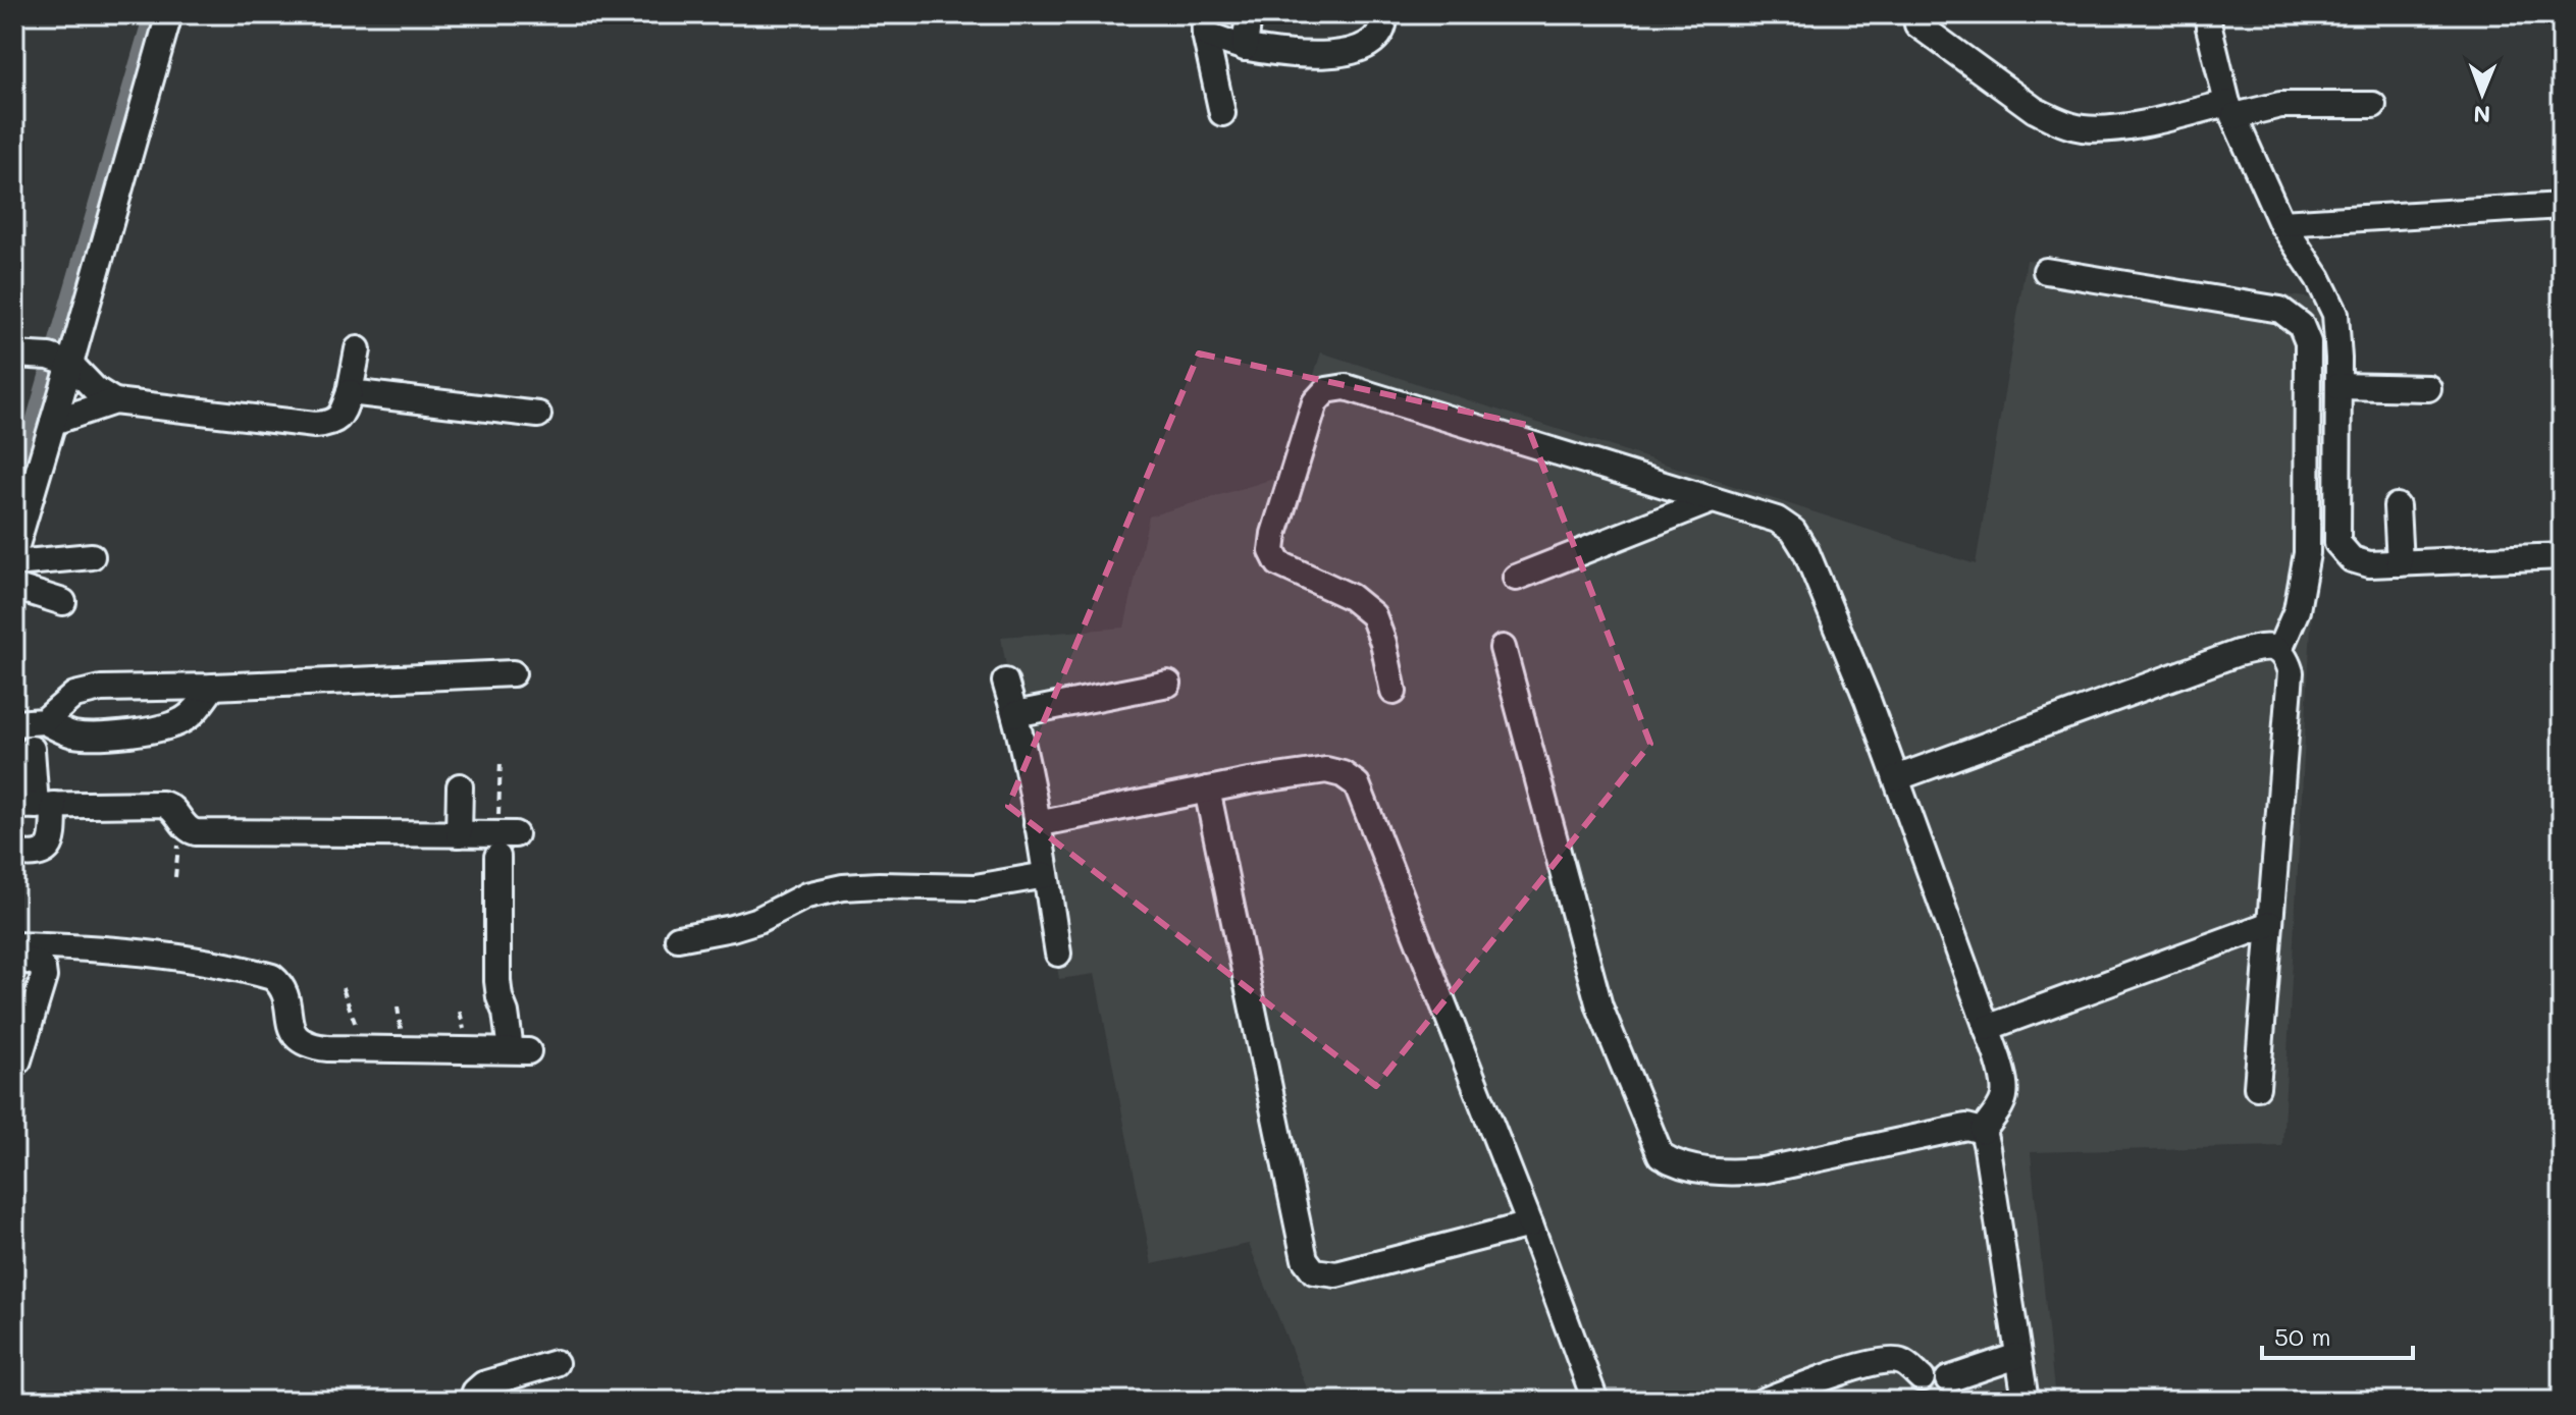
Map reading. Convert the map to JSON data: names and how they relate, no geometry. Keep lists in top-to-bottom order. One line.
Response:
{"scale_bar":"50 m","north":"bottom"}
